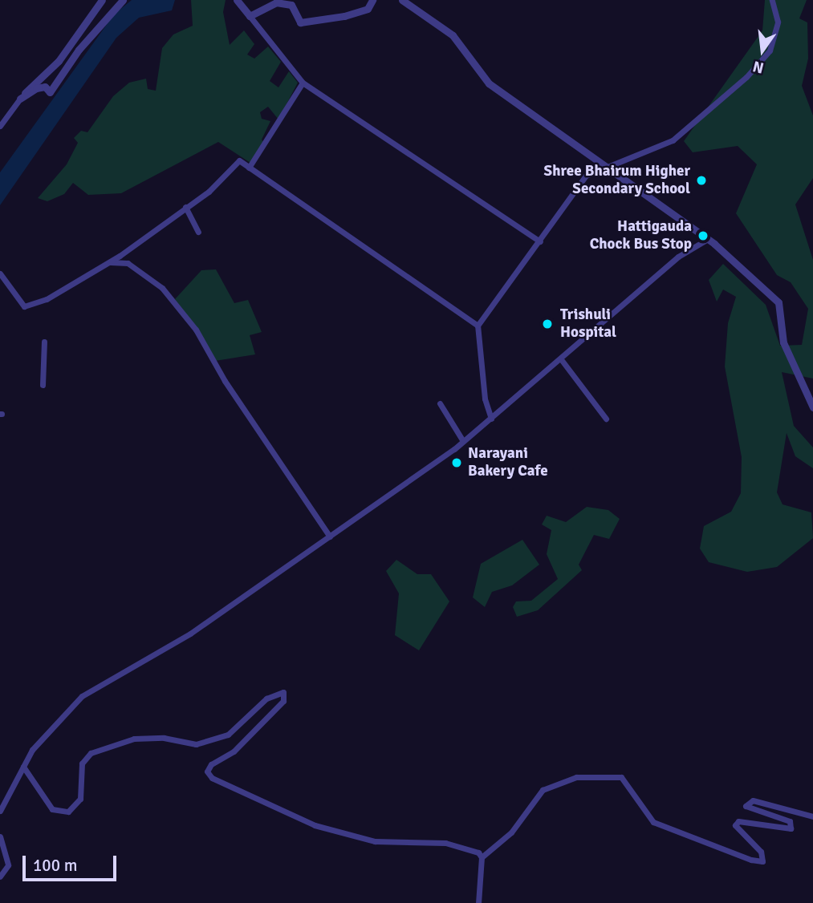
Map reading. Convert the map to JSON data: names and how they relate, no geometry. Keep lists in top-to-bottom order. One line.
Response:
{"places":["Shree Bhairum Higher Secondary School","Hattigauda Chock Bus Stop","Trishuli Hospital","Narayani Bakery Cafe"],"scale_bar":"100 m","north":"bottom"}
